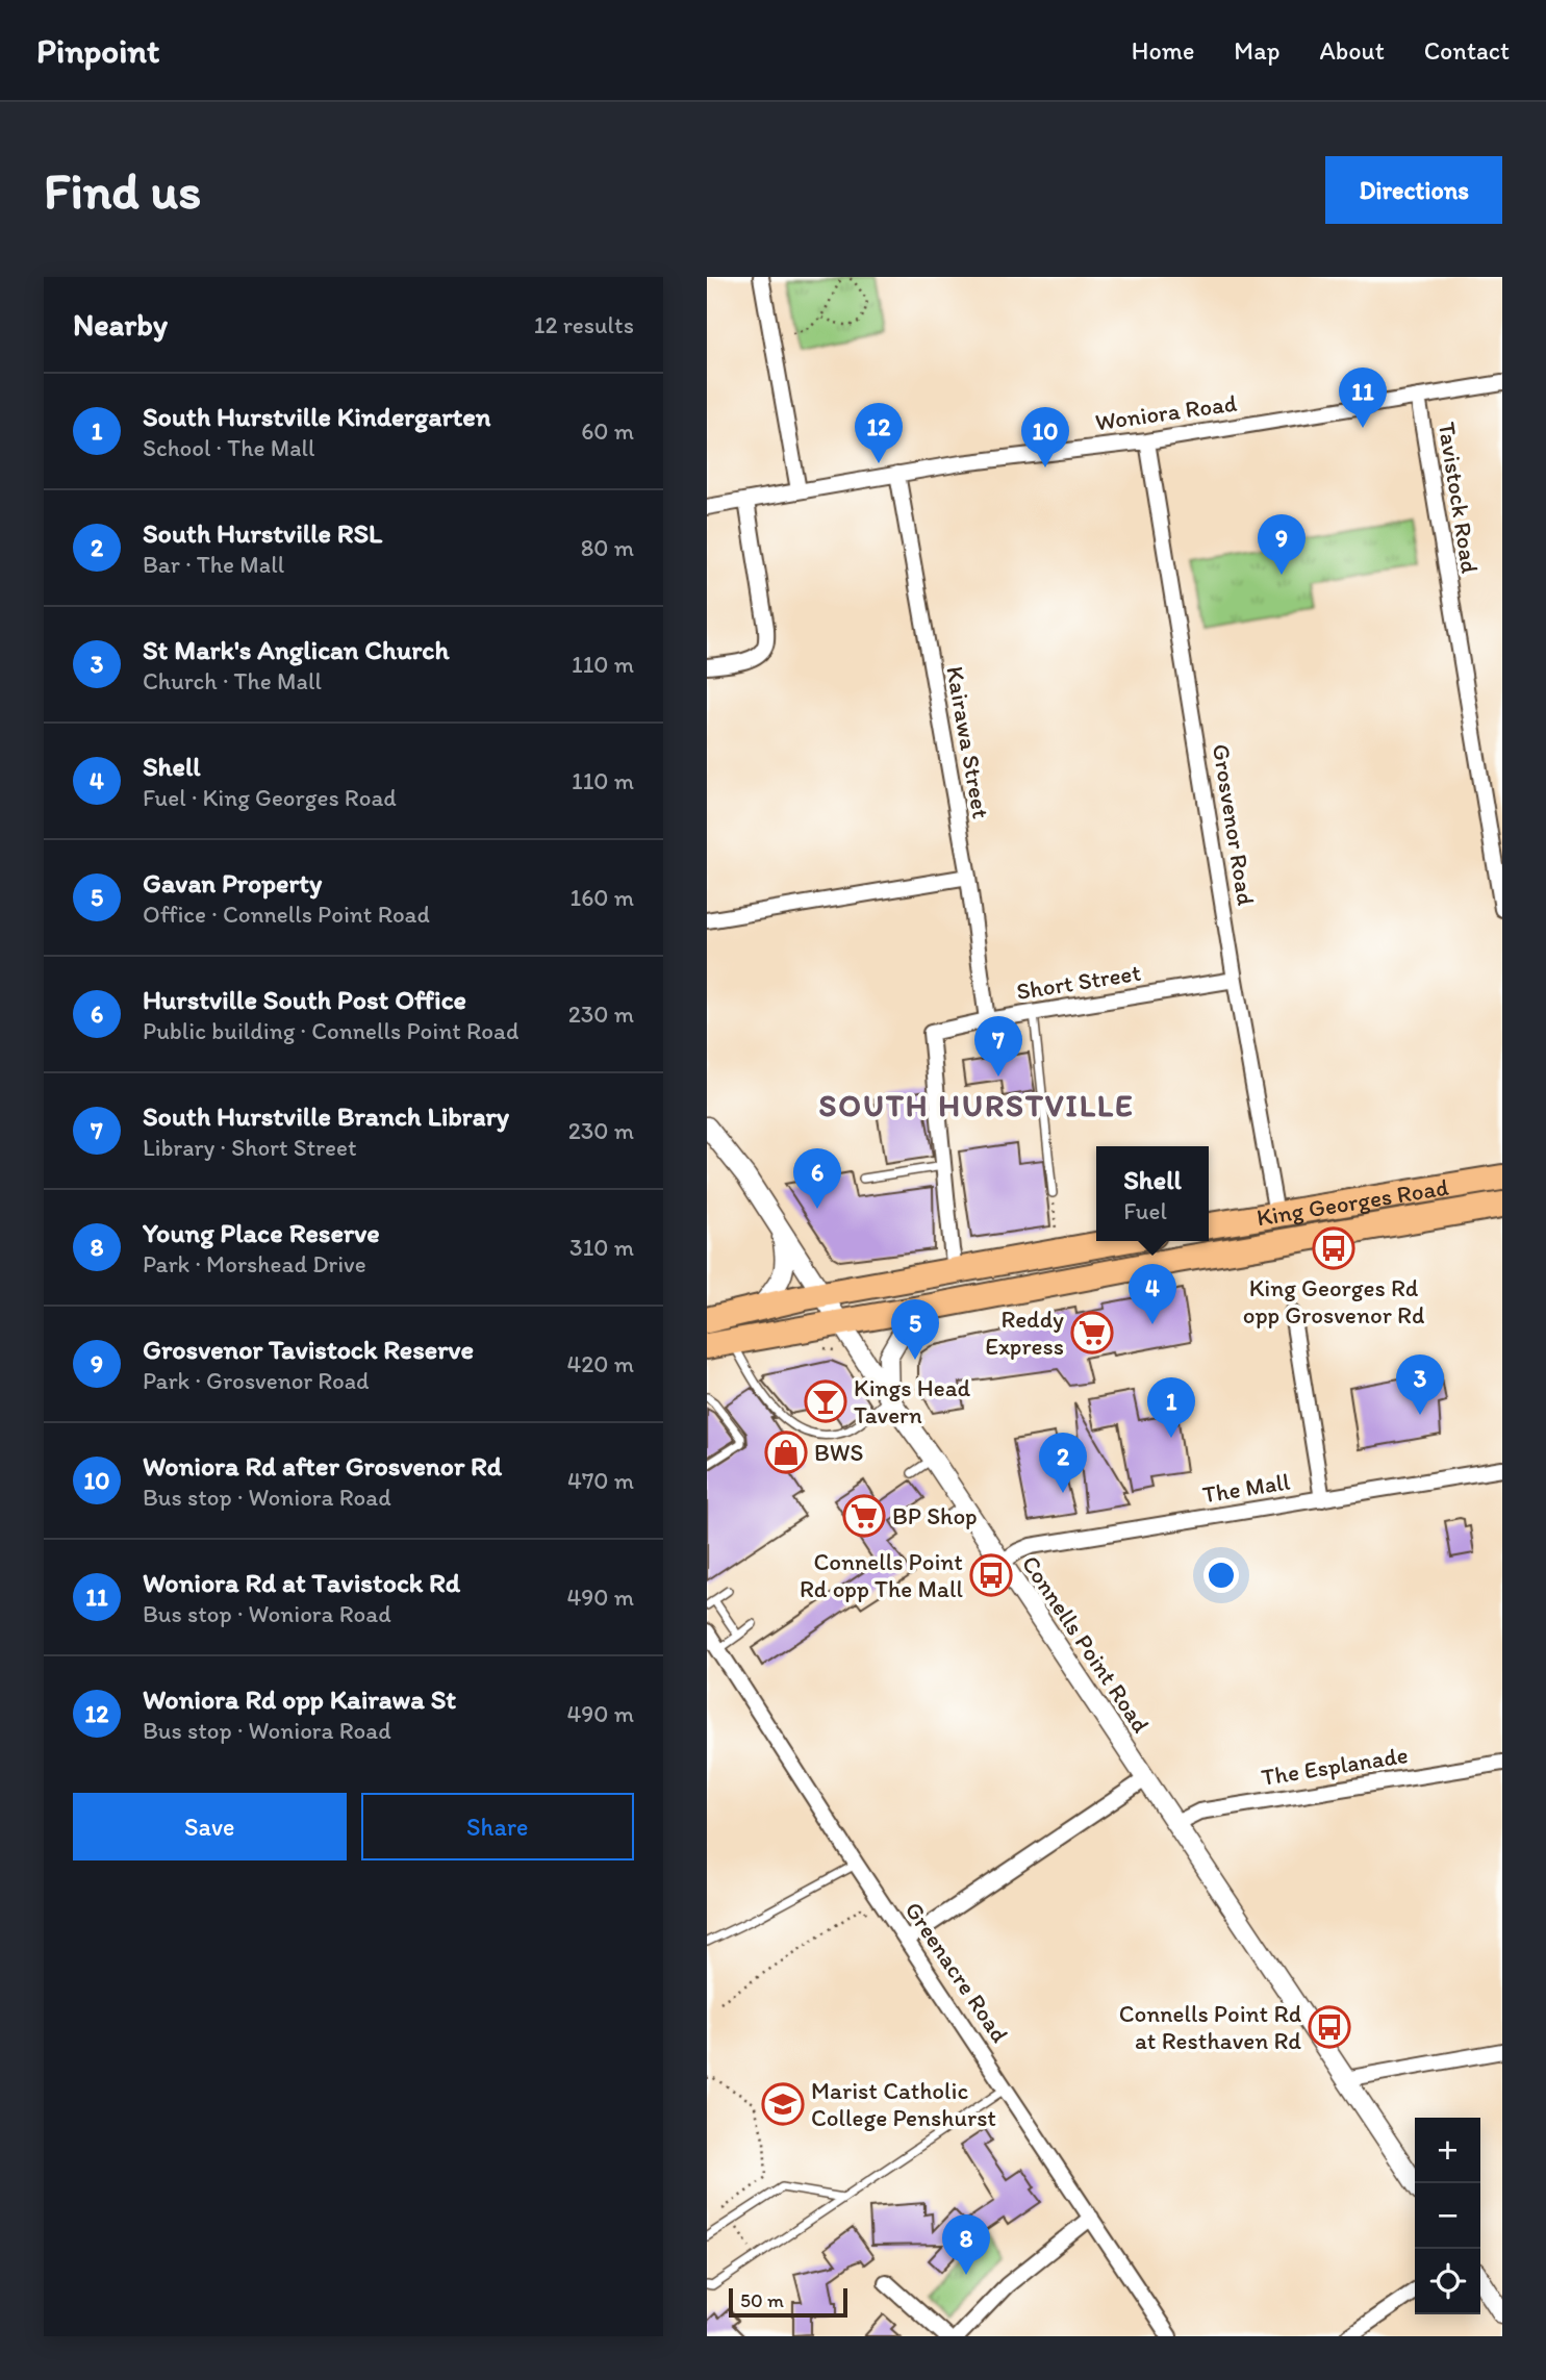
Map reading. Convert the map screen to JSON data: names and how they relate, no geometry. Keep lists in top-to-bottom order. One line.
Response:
{"streets":{"highway":["King Georges Road"],"street":["Woniora Road","Tavistock Road","Kairawa Street","Grosvenor Road","Short Street","The Mall","Connells Point Road","The Esplanade","Greenacre Road"]},"crossings":[["Woniora Road","Tavistock Road"],["Woniora Road","Kairawa Street"],["Woniora Road","Grosvenor Road"],["Kairawa Street","Short Street"],["Grosvenor Road","Short Street"],["Grosvenor Road","King Georges Road"],["King Georges Road","Connells Point Road"],["The Mall","Connells Point Road"],["Connells Point Road","The Esplanade"]],"districts":["SOUTH HURSTVILLE"],"places":{"bus stop":["King Georges Rd opp Grosvenor Rd","Connells Point Rd opp The Mall","Connells Point Rd at Resthaven Rd"],"supermarket":["Reddy Express","BP Shop"],"bar":["Kings Head Tavern"],"shop":["BWS"],"school or university":["Marist Catholic College Penshurst"]},"scale_bar":"50 m","page":{"header":"Pinpoint","nav":["Home","Map","About","Contact"],"buttons":["Directions",["Save","Share"]],"title":"Find us","heading":["Nearby","12 results"],"pins":["11","12","10","9","7","6","4","5","3","1","2","8"],"list":[{"mark":"1","name":"South Hurstville Kindergarten","note":"School · The Mall","value":"60 m"},{"mark":"2","name":"South Hurstville RSL","note":"Bar · The Mall","value":"80 m"},{"mark":"3","name":"St Mark's Anglican Church","note":"Church · The Mall","value":"110 m"},{"mark":"4","name":"Shell","note":"Fuel · King Georges Road","value":"110 m"},{"mark":"5","name":"Gavan Property","note":"Office · Connells Point Road","value":"160 m"},{"mark":"6","name":"Hurstville South Post Office","note":"Public building · Connells Point Road","value":"230 m"},{"mark":"7","name":"South Hurstville Branch Library","note":"Library · Short Street","value":"230 m"},{"mark":"8","name":"Young Place Reserve","note":"Park · Morshead Drive","value":"310 m"},{"mark":"9","name":"Grosvenor Tavistock Reserve","note":"Park · Grosvenor Road","value":"420 m"},{"mark":"10","name":"Woniora Rd after Grosvenor Rd","note":"Bus stop · Woniora Road","value":"470 m"},{"mark":"11","name":"Woniora Rd at Tavistock Rd","note":"Bus stop · Woniora Road","value":"490 m"},{"mark":"12","name":"Woniora Rd opp Kairawa St","note":"Bus stop · Woniora Road","value":"490 m"}],"popup":["Shell","Fuel"],"map_buttons":["+","−"],"scale":"50 m"}}
